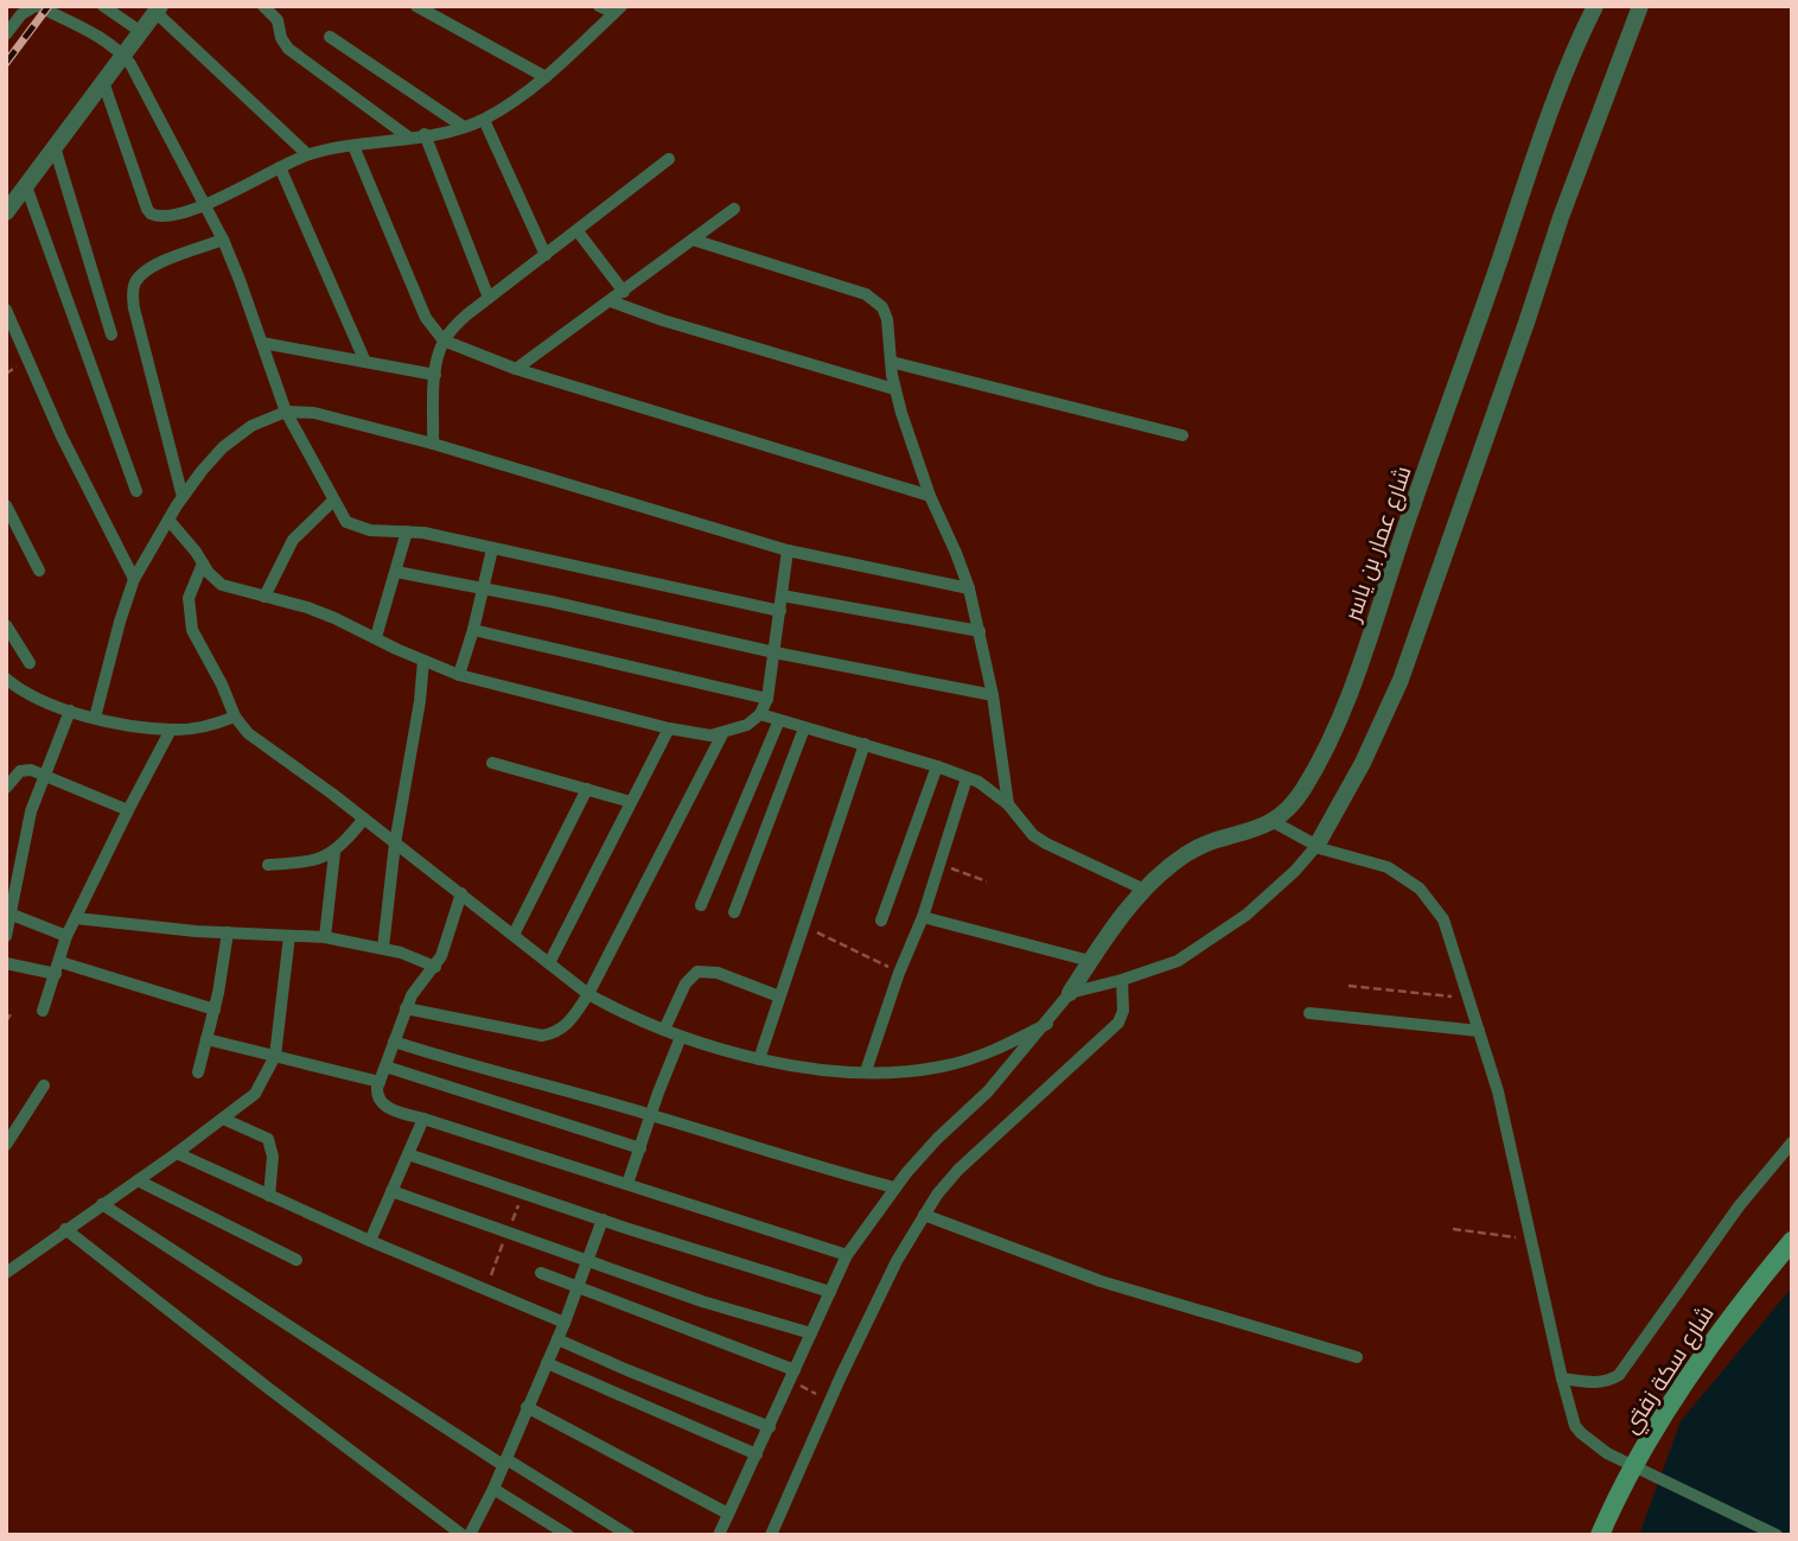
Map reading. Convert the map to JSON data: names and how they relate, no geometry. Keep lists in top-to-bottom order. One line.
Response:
{"streets":{"main road":["شارع سكة زفتي"],"street":["شارع عمار بن ياسر"]}}
